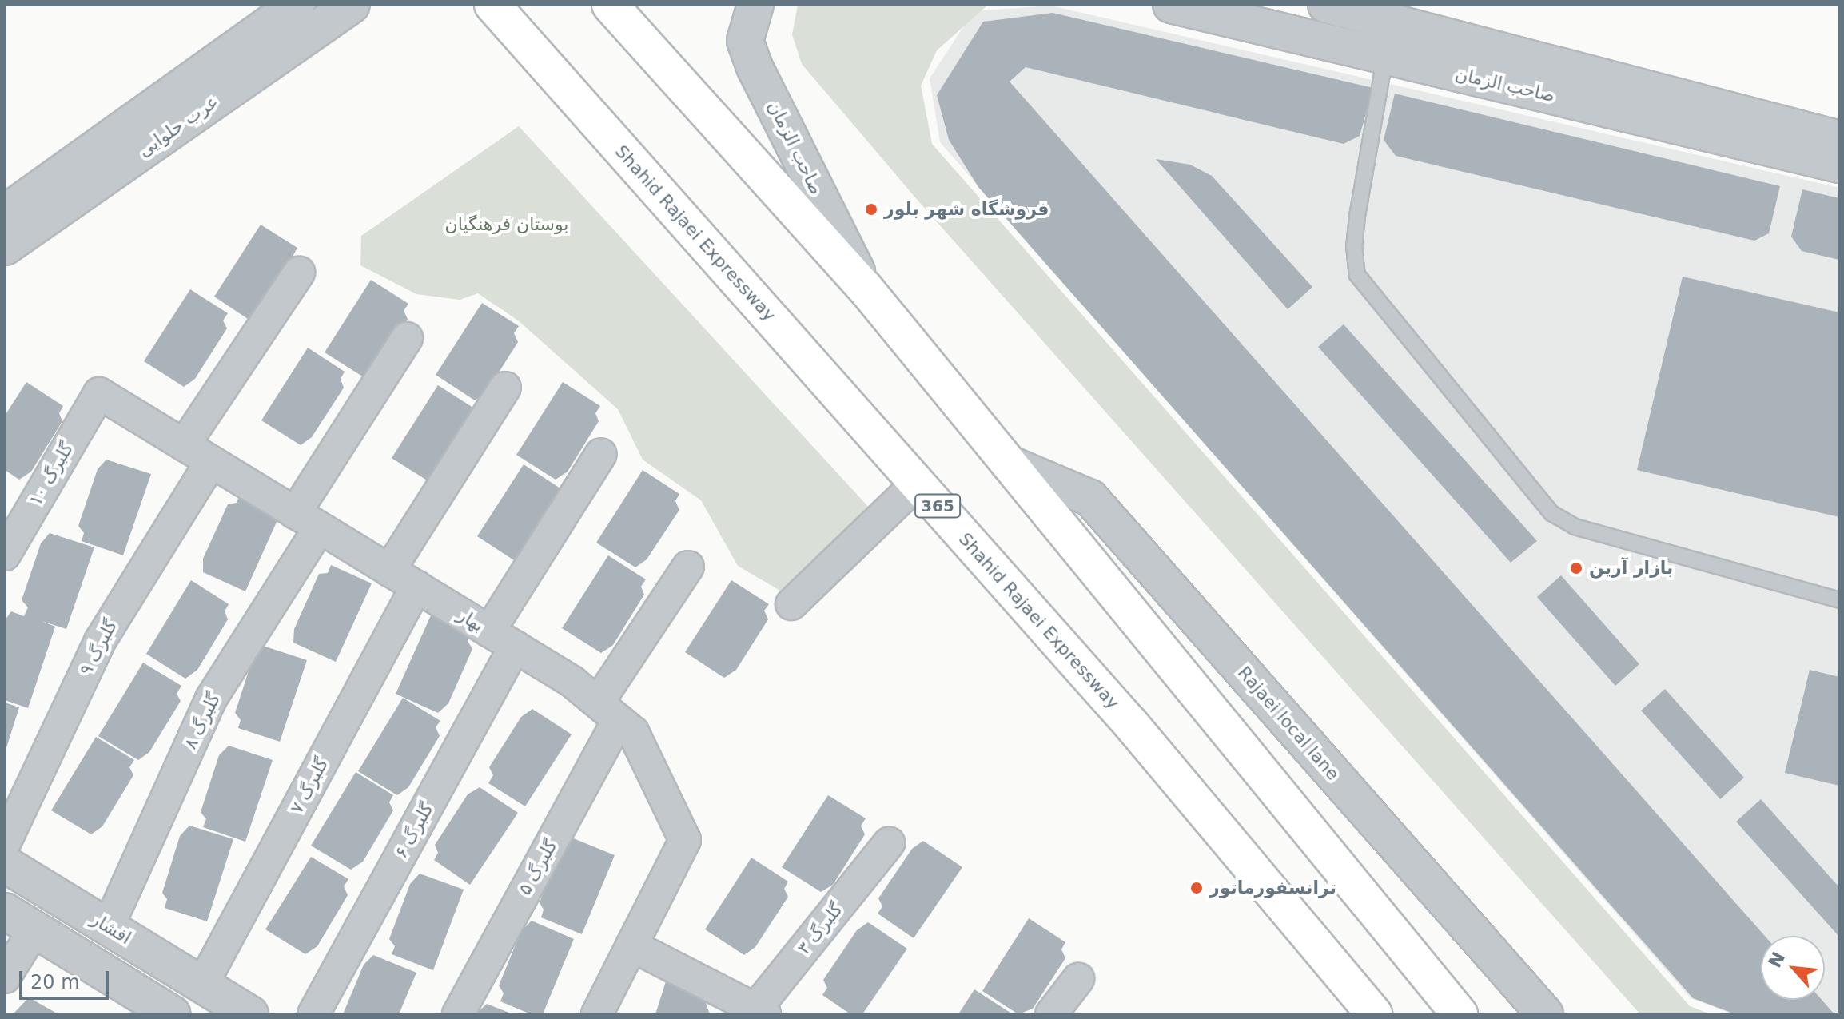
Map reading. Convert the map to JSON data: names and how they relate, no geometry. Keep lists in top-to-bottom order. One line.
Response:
{"streets":{"highway":["Shahid Rajaei Expressway","365"],"street":["صاحب الزمان","عرب حلوایی","گلبرگ ۱۰","بهار","گلبرگ ۹","گلبرگ ۸","Rajaei local lane","گلبرگ ۷","گلبرگ ۶","گلبرگ ۵","افشار","گلبرگ ۳"]},"crossings":[["گلبرگ ۱۰","بهار"],["بهار","گلبرگ ۹"],["بهار","گلبرگ ۸"],["بهار","گلبرگ ۷"],["بهار","گلبرگ ۶"],["بهار","گلبرگ ۵"],["گلبرگ ۸","افشار"],["گلبرگ ۷","افشار"]],"parks":["بوستان فرهنگیان"],"places":["فروشگاه شهر بلور","بازار آرین","ترانسفورماتور"],"scale_bar":"20 m","north":"top left"}
